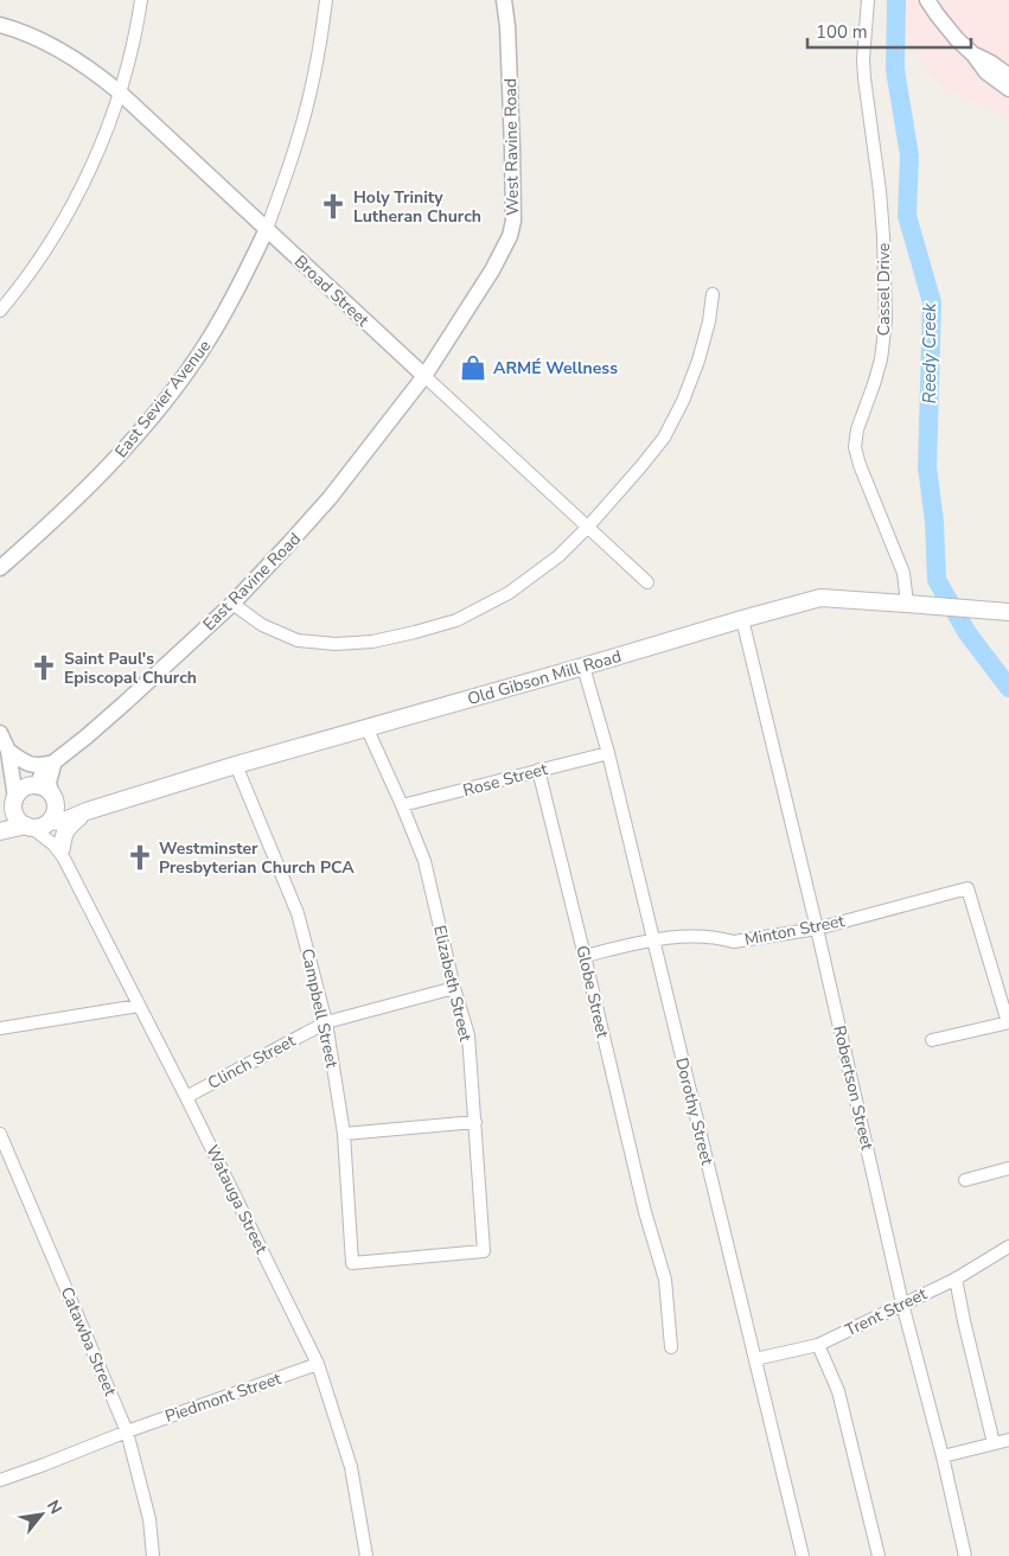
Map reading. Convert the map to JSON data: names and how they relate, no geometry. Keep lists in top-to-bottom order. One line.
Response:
{"streets":{"main road":["Old Gibson Mill Road"],"street":["West Ravine Road","Cassel Drive","Broad Street","East Sevier Avenue","East Ravine Road","Rose Street","Minton Street","Elizabeth Street","Globe Street","Campbell Street","Clinch Street","Robertson Street","Dorothy Street","Watauga Street","Trent Street","Catawba Street","Piedmont Street"]},"crossings":[["West Ravine Road","Broad Street"],["West Ravine Road","East Ravine Road"],["Cassel Drive","Old Gibson Mill Road"],["Broad Street","East Sevier Avenue"],["Broad Street","East Ravine Road"],["Old Gibson Mill Road","Elizabeth Street"],["Old Gibson Mill Road","Campbell Street"],["Old Gibson Mill Road","Robertson Street"],["Old Gibson Mill Road","Dorothy Street"],["Old Gibson Mill Road","Watauga Street"],["Rose Street","Elizabeth Street"],["Rose Street","Globe Street"],["Rose Street","Dorothy Street"],["Minton Street","Globe Street"],["Minton Street","Robertson Street"],["Minton Street","Dorothy Street"],["Elizabeth Street","Campbell Street"],["Elizabeth Street","Clinch Street"],["Campbell Street","Clinch Street"],["Clinch Street","Watauga Street"],["Robertson Street","Trent Street"],["Dorothy Street","Trent Street"],["Watauga Street","Piedmont Street"],["Catawba Street","Piedmont Street"]],"water":["Reedy Creek"],"places":{"church":["Holy Trinity Lutheran Church","Saint Paul's Episcopal Church","Westminster Presbyterian Church PCA"],"shop":["ARMÉ Wellness"]},"scale_bar":"100 m","north":"top right"}
